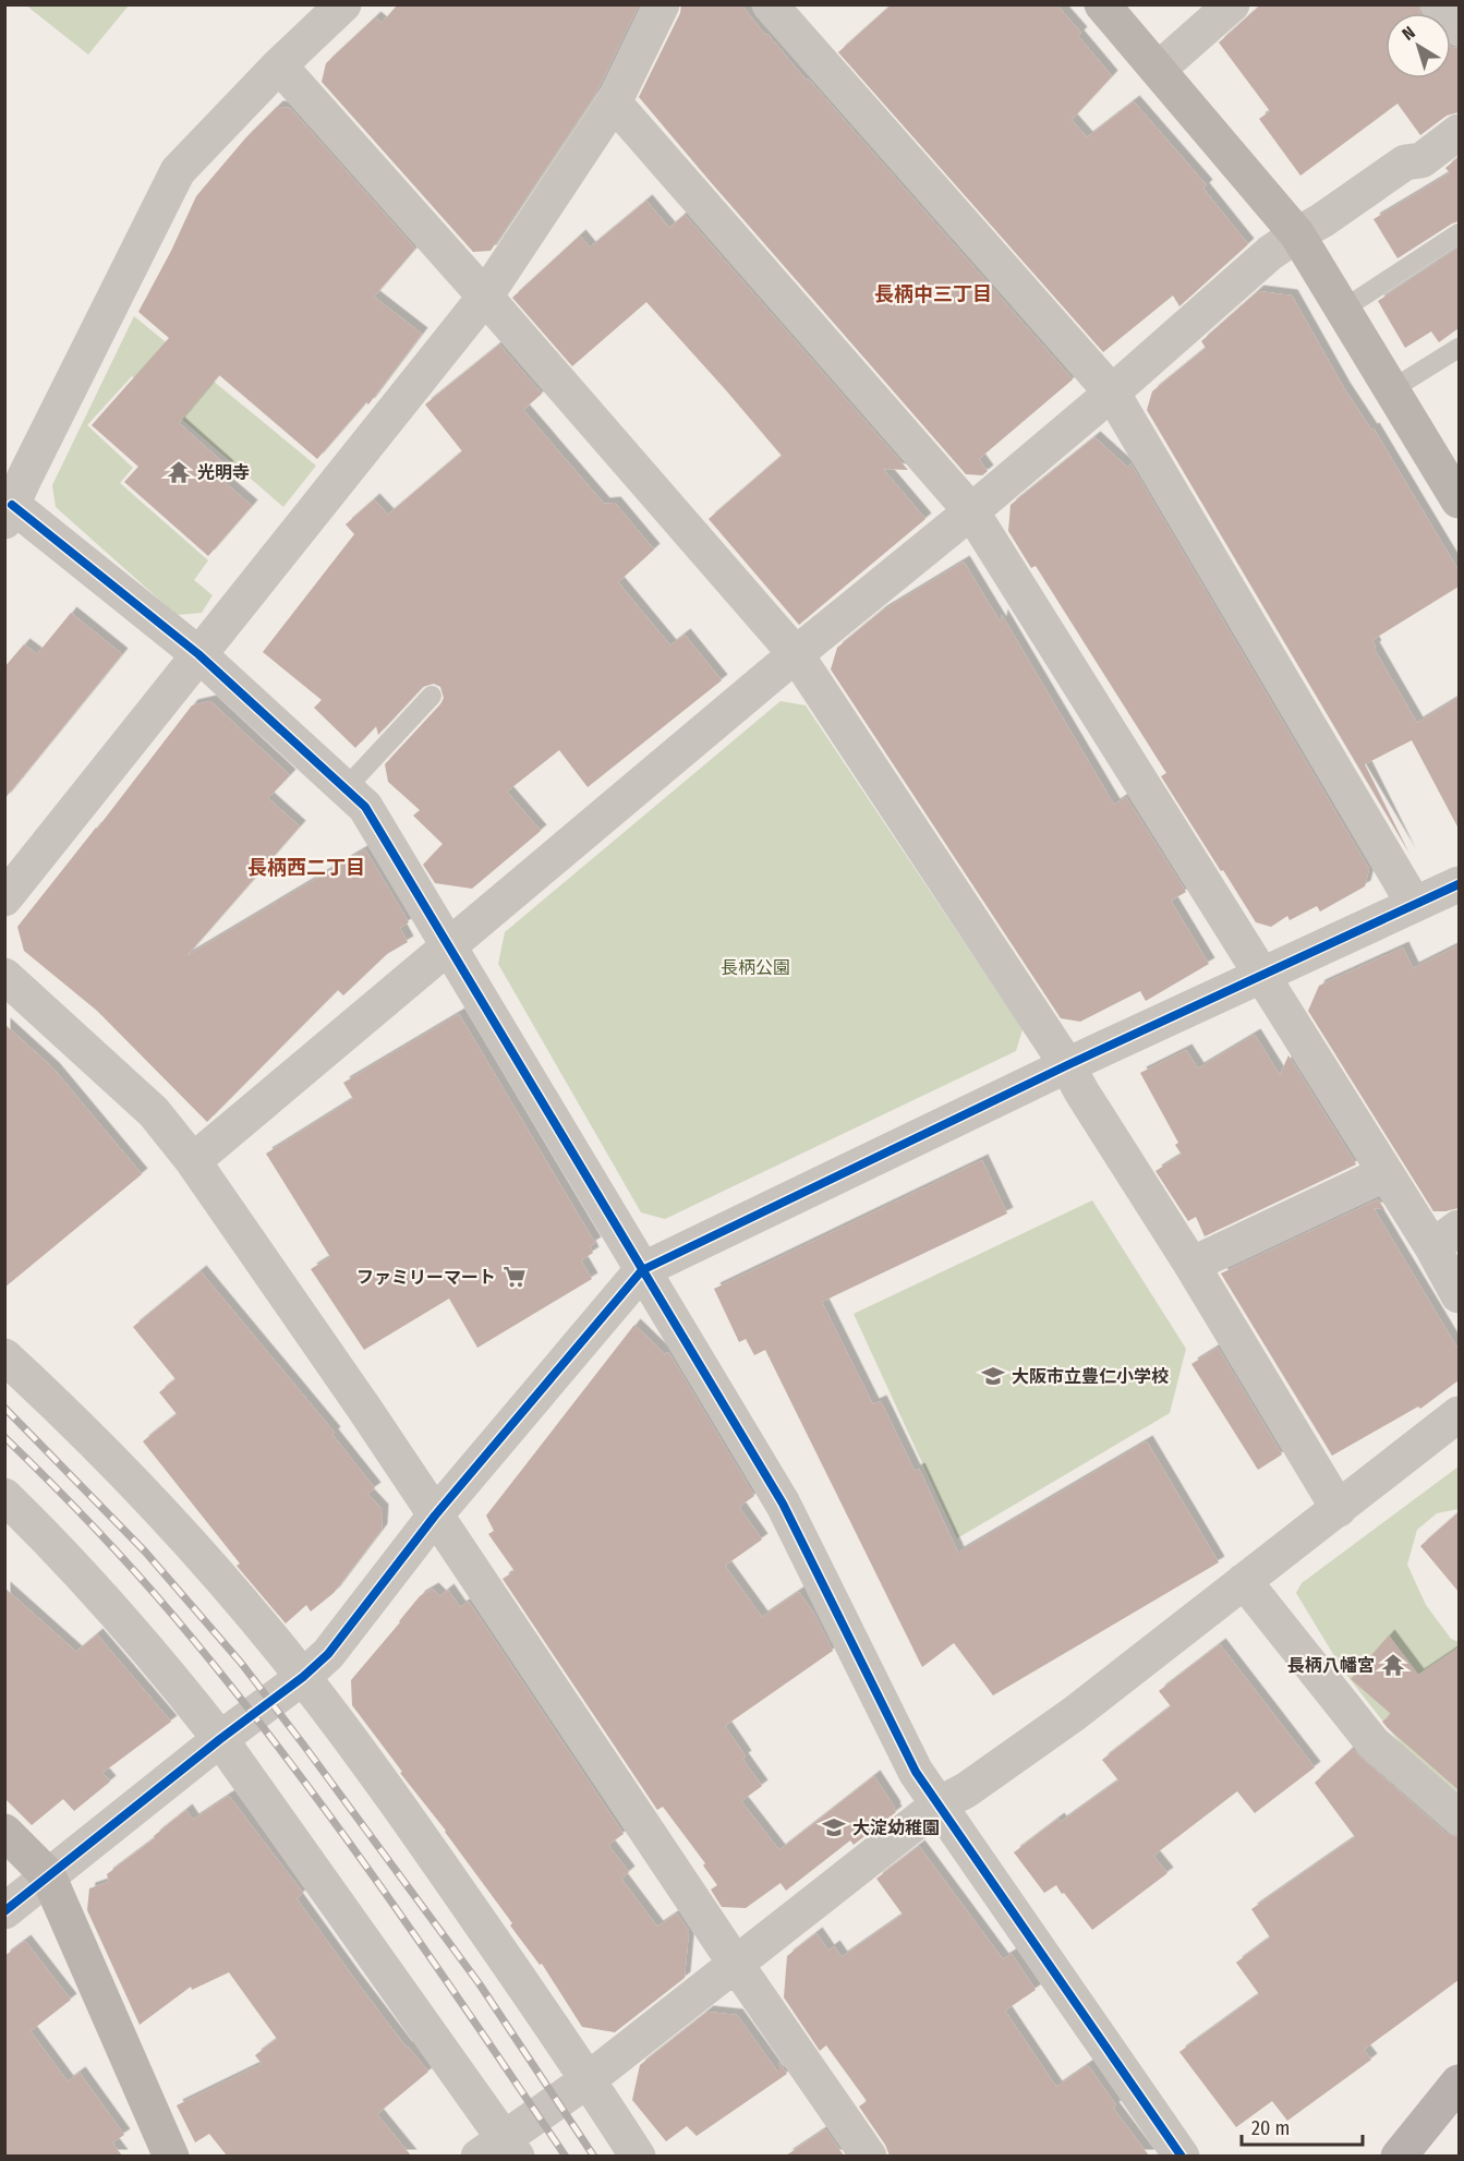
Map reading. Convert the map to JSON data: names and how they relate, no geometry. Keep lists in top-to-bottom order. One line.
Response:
{"districts":["長柄中三丁目","長柄西二丁目"],"parks":["長柄公園"],"places":{"temple":["光明寺","長柄八幡宮"],"supermarket":["ファミリーマート"],"school or university":["大阪市立豊仁小学校","大淀幼稚園"]},"scale_bar":"20 m","north":"top left"}
